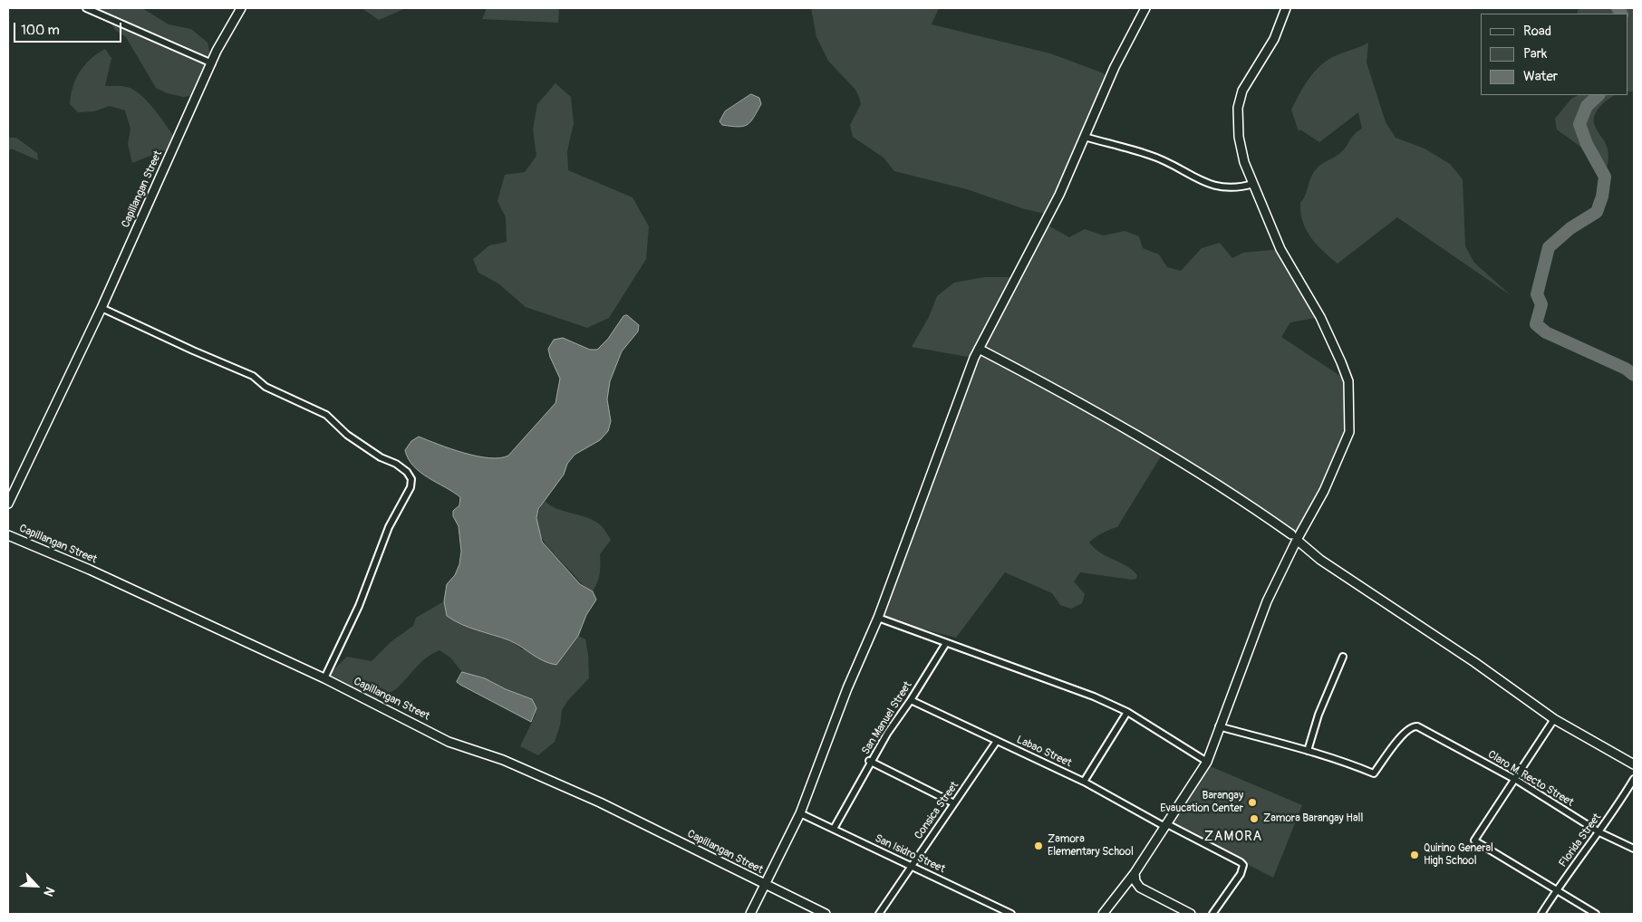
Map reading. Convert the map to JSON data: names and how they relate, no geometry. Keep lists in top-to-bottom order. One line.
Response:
{"streets":{"street":["Capillangan Street","San Manuel Street","Labao Street","Claro M. Recto Street","Consica Street","Florida Street","San Isidro Street"]},"crossings":[["San Manuel Street","Labao Street"],["San Manuel Street","San Isidro Street"],["Labao Street","Consica Street"],["Claro M. Recto Street","Florida Street"],["Consica Street","San Isidro Street"]],"districts":["ZAMORA"],"places":["Barangay Evaucation Center","Zamora Barangay Hall","Zamora Elementary School","Quirino General High School"],"legend":["Road","Park","Water"],"scale_bar":"100 m","north":"bottom right"}
